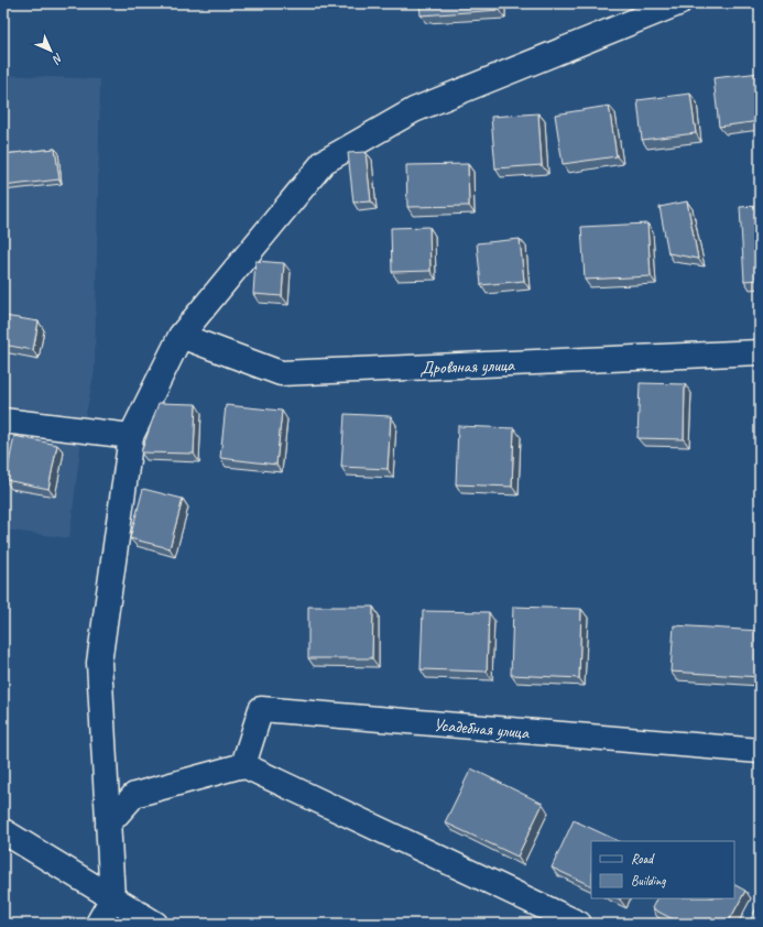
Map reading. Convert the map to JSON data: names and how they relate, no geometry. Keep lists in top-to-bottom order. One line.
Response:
{"streets":{"street":["Дровяная улица","Усадебная улица"]},"legend":["Road","Building"],"north":"bottom right"}
